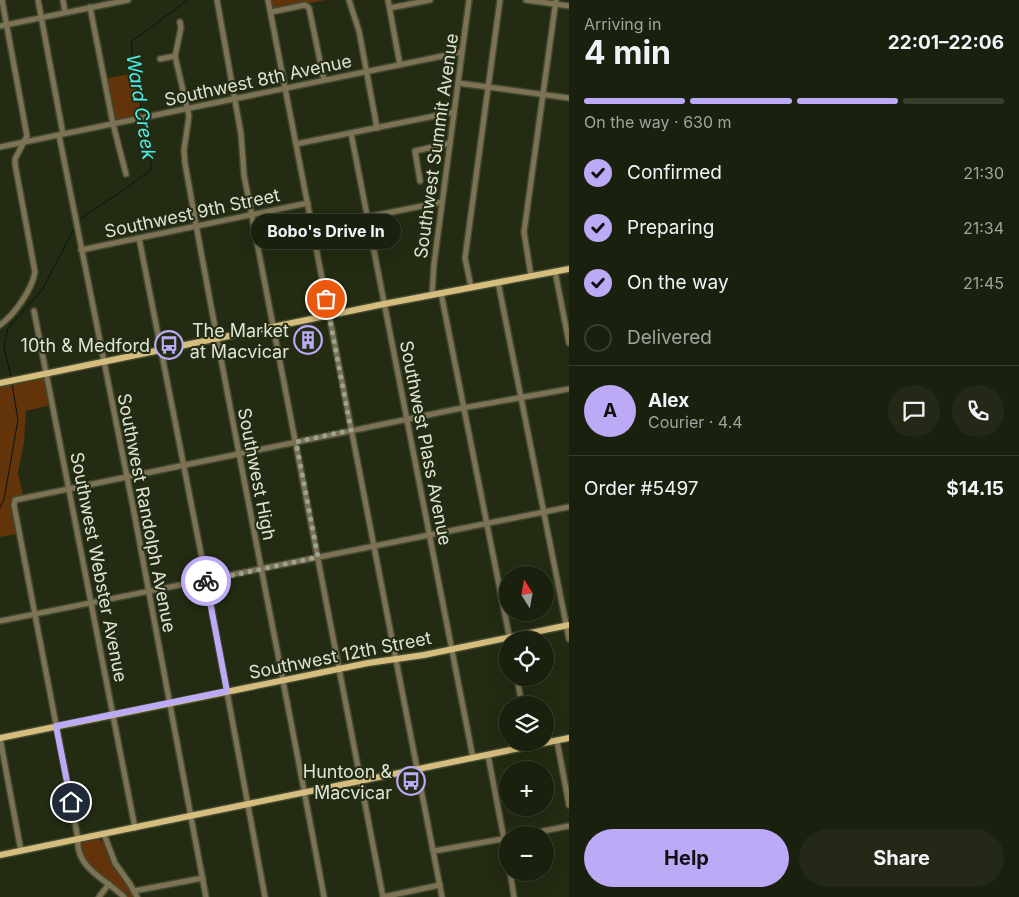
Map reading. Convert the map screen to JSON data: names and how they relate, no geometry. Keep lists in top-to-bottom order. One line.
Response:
{"streets":{"main road":["Southwest 12th Street"],"street":["Southwest 8th Avenue","Southwest Summit Avenue","Southwest 9th Street","Southwest Plass Avenue","Southwest High","Southwest Randolph Avenue","Southwest Webster Avenue"]},"crossings":[["Southwest 8th Avenue","Southwest Summit Avenue"],["Southwest 8th Avenue","Southwest High"],["Southwest 8th Avenue","Southwest Randolph Avenue"],["Southwest 9th Street","Southwest High"],["Southwest 9th Street","Southwest Randolph Avenue"],["Southwest Plass Avenue","Southwest 12th Street"],["Southwest High","Southwest 12th Street"],["Southwest Randolph Avenue","Southwest 12th Street"],["Southwest Webster Avenue","Southwest 12th Street"]],"water":["Ward Creek"],"places":{"other":["Bobo's Drive In"],"building":["The Market at Macvicar"],"bus stop":["10th & Medford","Huntoon & Macvicar"]},"north":"top","page":{"heading":["4 min","Arriving in","22:01–22:06"],"panel":["Alex","Courier · 4.4","Order #5497","$14.15"],"bar":"On the way · 630 m","list":[["Confirmed","21:30"],["Preparing","21:34"],["On the way","21:45"],"Delivered"],"bubble":"Bobo's Drive In","round":"A","map_buttons":["+","−"],"buttons":["Help","Share"]}}
